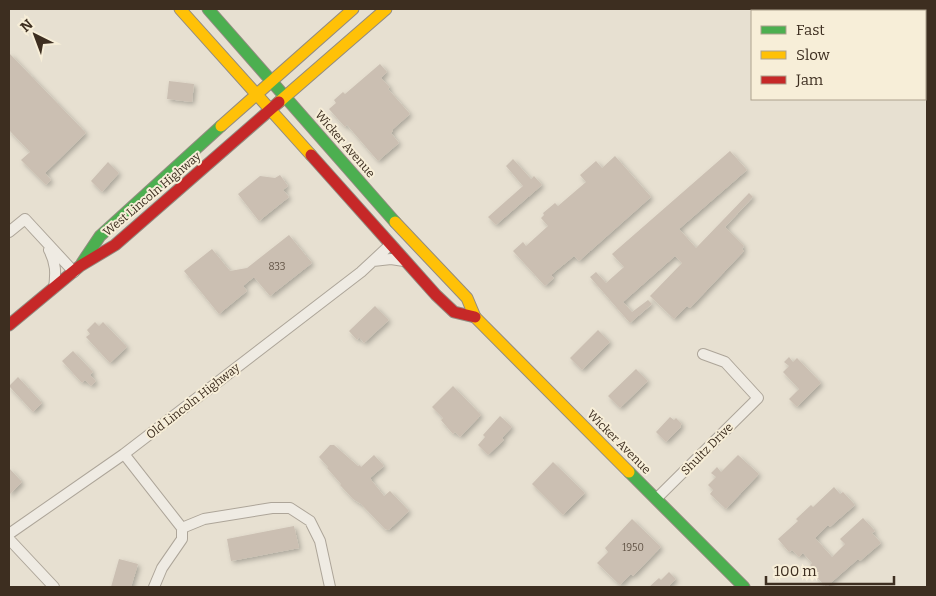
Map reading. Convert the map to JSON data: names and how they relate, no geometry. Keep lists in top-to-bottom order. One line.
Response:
{"streets":{"main road":["Wicker Avenue","West Lincoln Highway"],"street":["Old Lincoln Highway","Shultz Drive"]},"crossings":[["Wicker Avenue","West Lincoln Highway"],["Wicker Avenue","Old Lincoln Highway"],["Wicker Avenue","Shultz Drive"]],"house_numbers":["833","1950"],"legend":["Fast","Slow","Jam"],"scale_bar":"100 m","north":"top left"}
